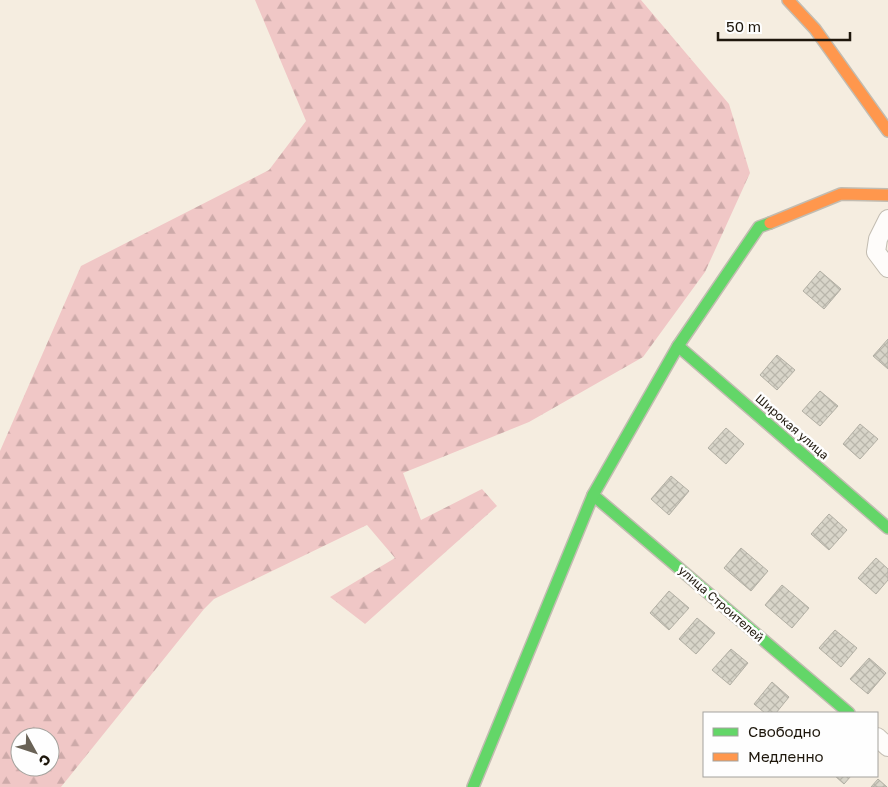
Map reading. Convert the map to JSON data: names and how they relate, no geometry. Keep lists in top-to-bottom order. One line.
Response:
{"streets":{"street":["Широкая улица","улица Строителей"]},"legend":["Свободно","Медленно"],"scale_bar":"50 m","north":"bottom right"}
